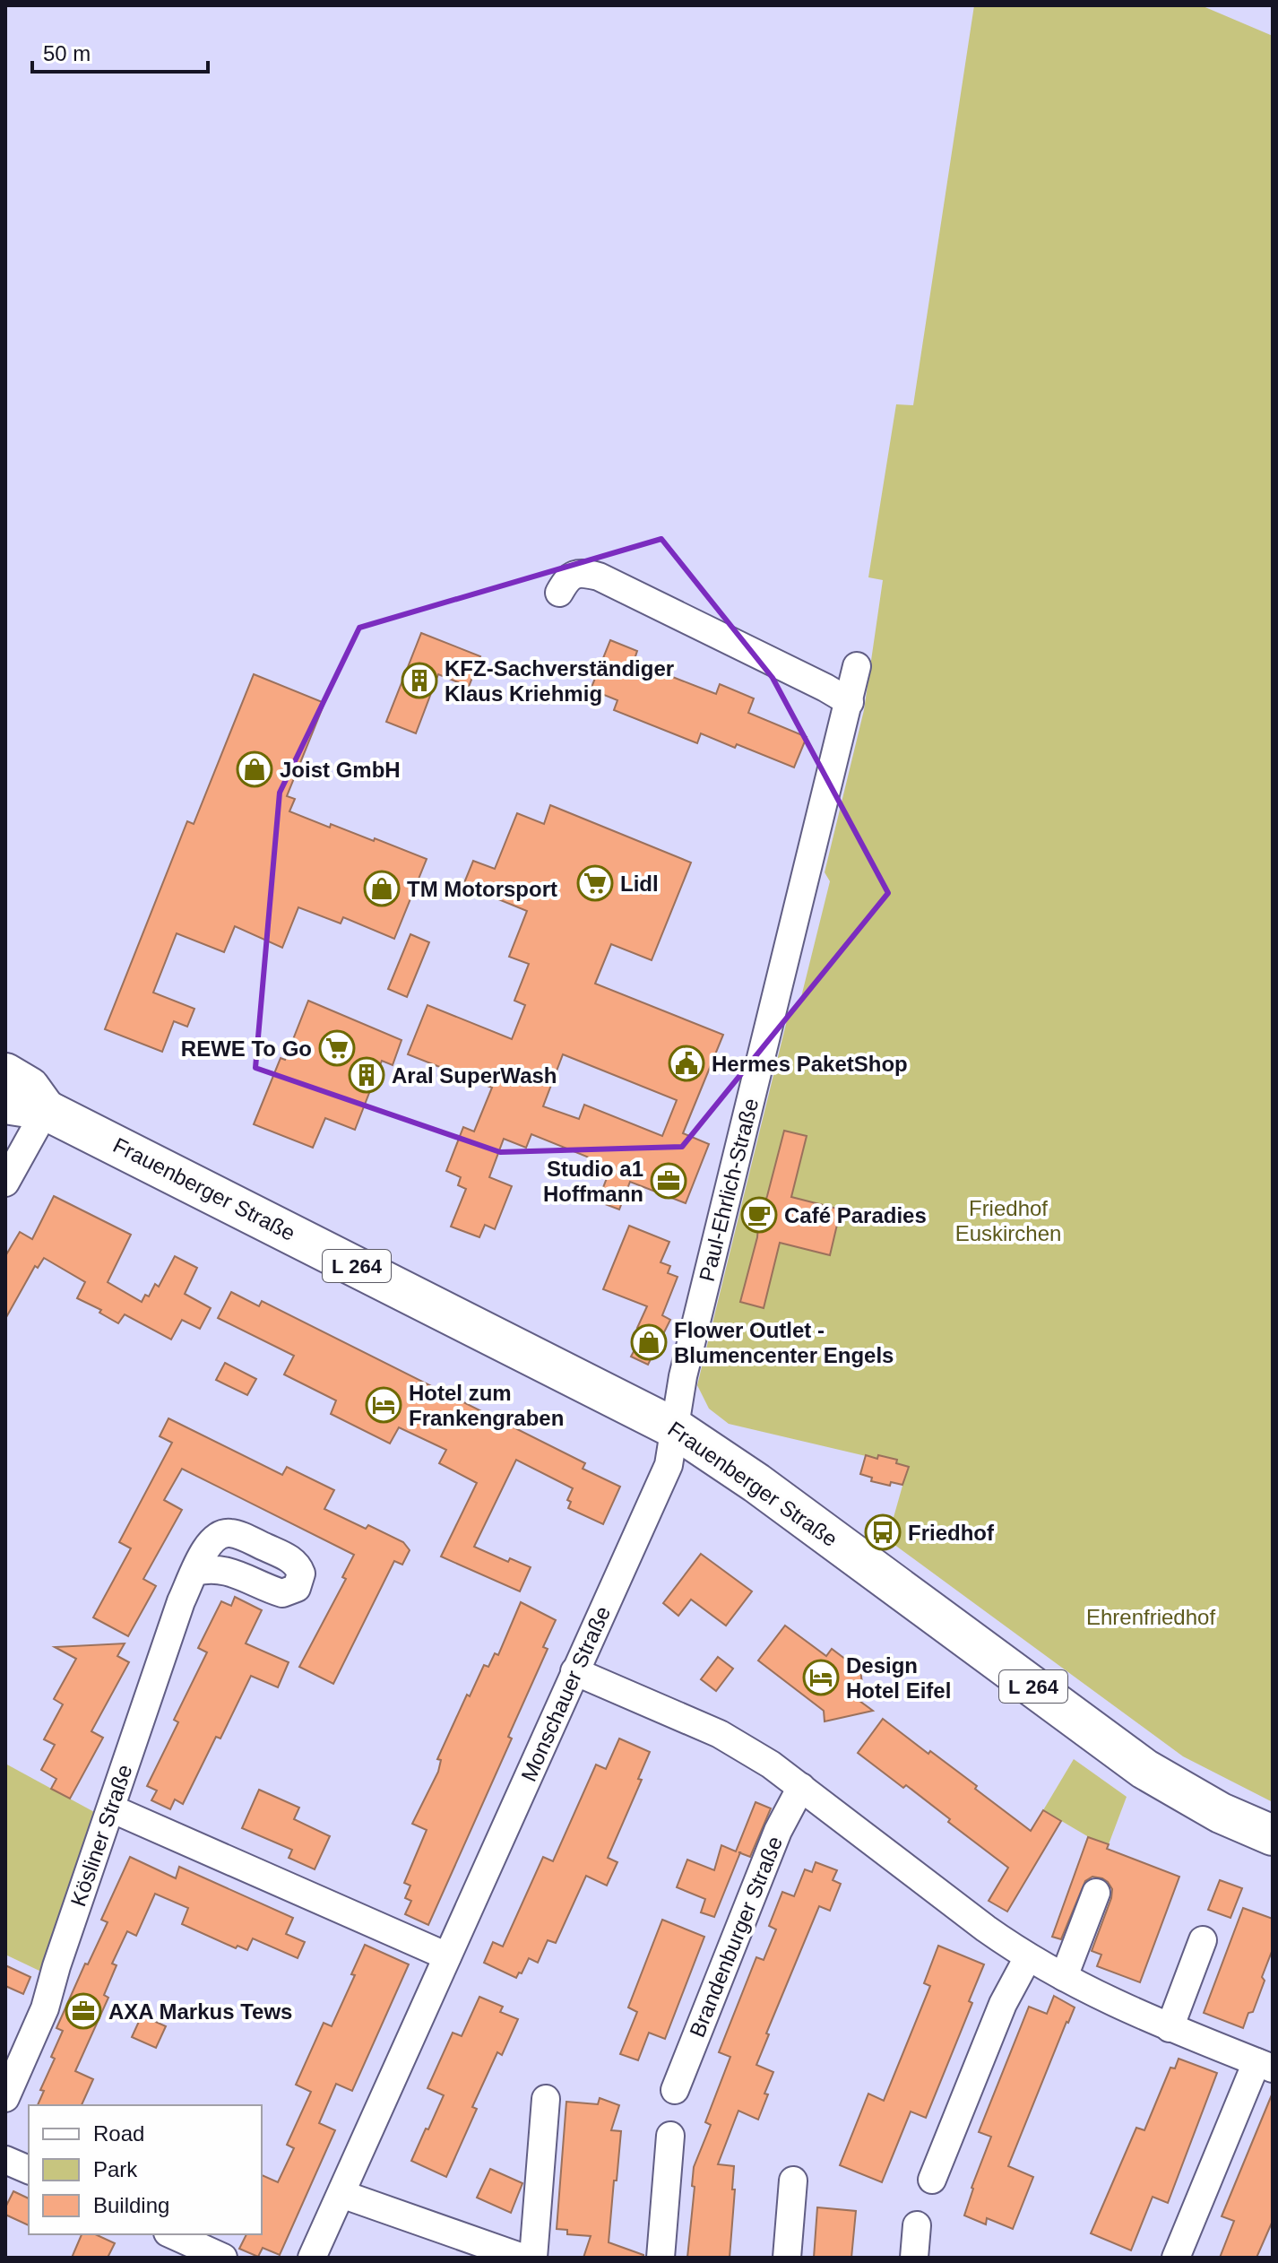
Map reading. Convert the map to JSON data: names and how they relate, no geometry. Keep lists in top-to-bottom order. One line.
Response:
{"streets":{"main road":["Frauenberger Straße","L 264"],"street":["Paul-Ehrlich-Straße","Monschauer Straße","Kösliner Straße","Brandenburger Straße"]},"crossings":[["Frauenberger Straße","Paul-Ehrlich-Straße"],["Frauenberger Straße","Monschauer Straße"],["Paul-Ehrlich-Straße","Monschauer Straße"]],"parks":["Friedhof Euskirchen","Ehrenfriedhof"],"places":{"building":["KFZ-Sachverständiger Klaus Kriehmig","Aral SuperWash"],"shop":["Joist GmbH","TM Motorsport","Flower Outlet - Blumencenter Engels"],"supermarket":["Lidl","REWE To Go"],"public building":["Hermes PaketShop"],"office":["Studio a1 Hoffmann","AXA Markus Tews"],"cafe":["Café Paradies"],"hotel":["Hotel zum Frankengraben","Design Hotel Eifel"],"bus stop":["Friedhof"]},"legend":["Road","Park","Building"],"scale_bar":"50 m"}
